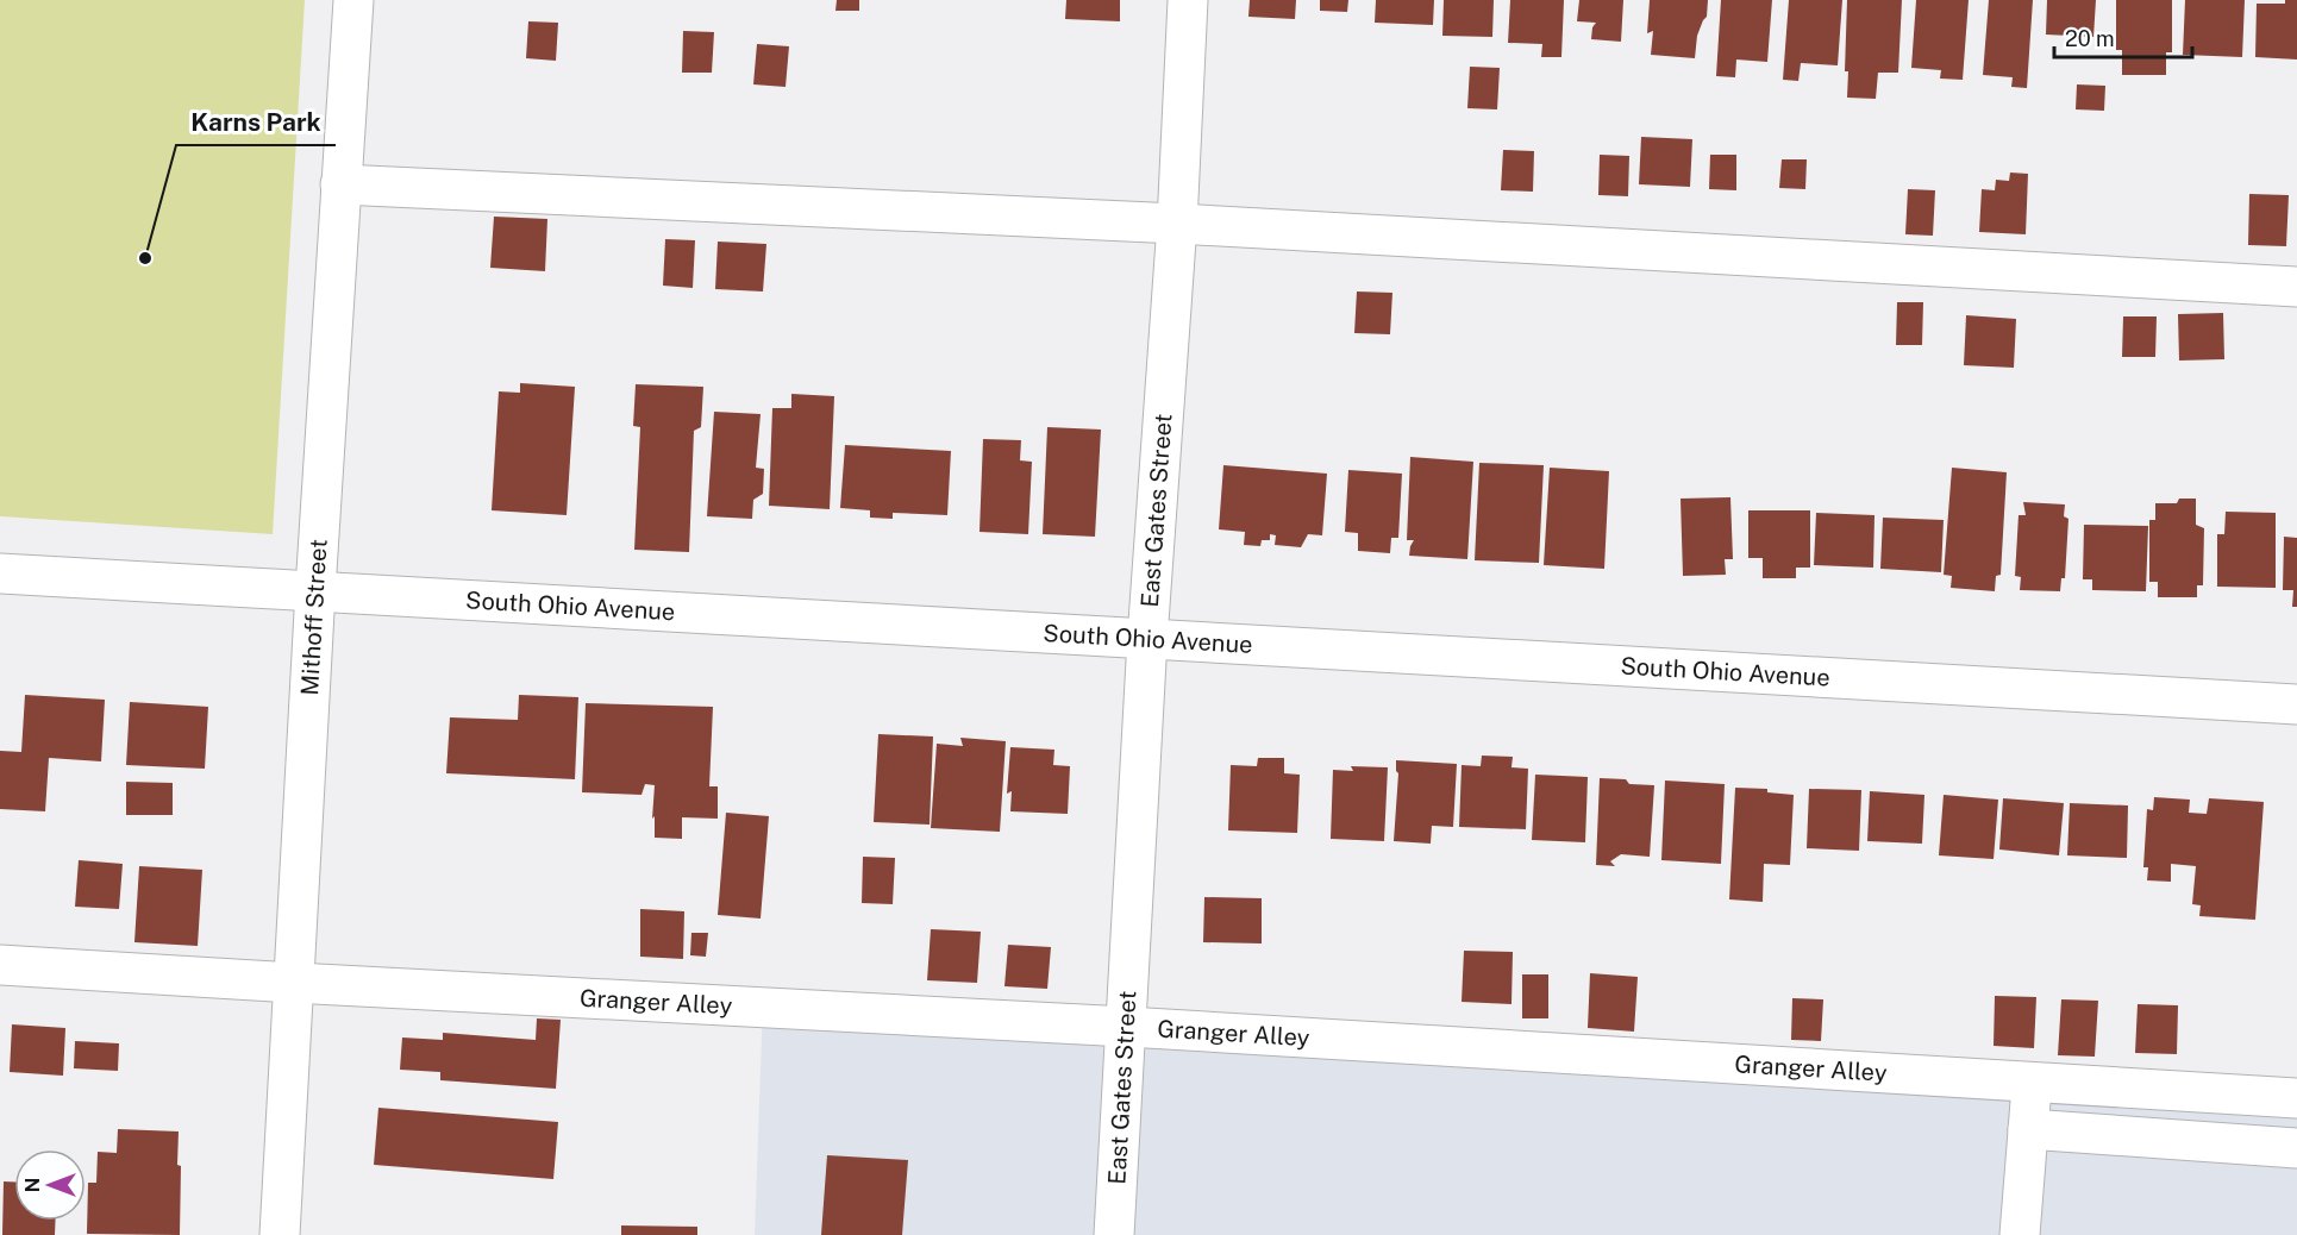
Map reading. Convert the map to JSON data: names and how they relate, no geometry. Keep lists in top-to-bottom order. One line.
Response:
{"streets":{"street":["East Gates Street","South Ohio Avenue","Mithoff Street","Granger Alley"]},"crossings":[["East Gates Street","South Ohio Avenue"],["East Gates Street","Granger Alley"],["South Ohio Avenue","Mithoff Street"],["Mithoff Street","Granger Alley"]],"places":["Karns Park"],"scale_bar":"20 m","north":"left"}
